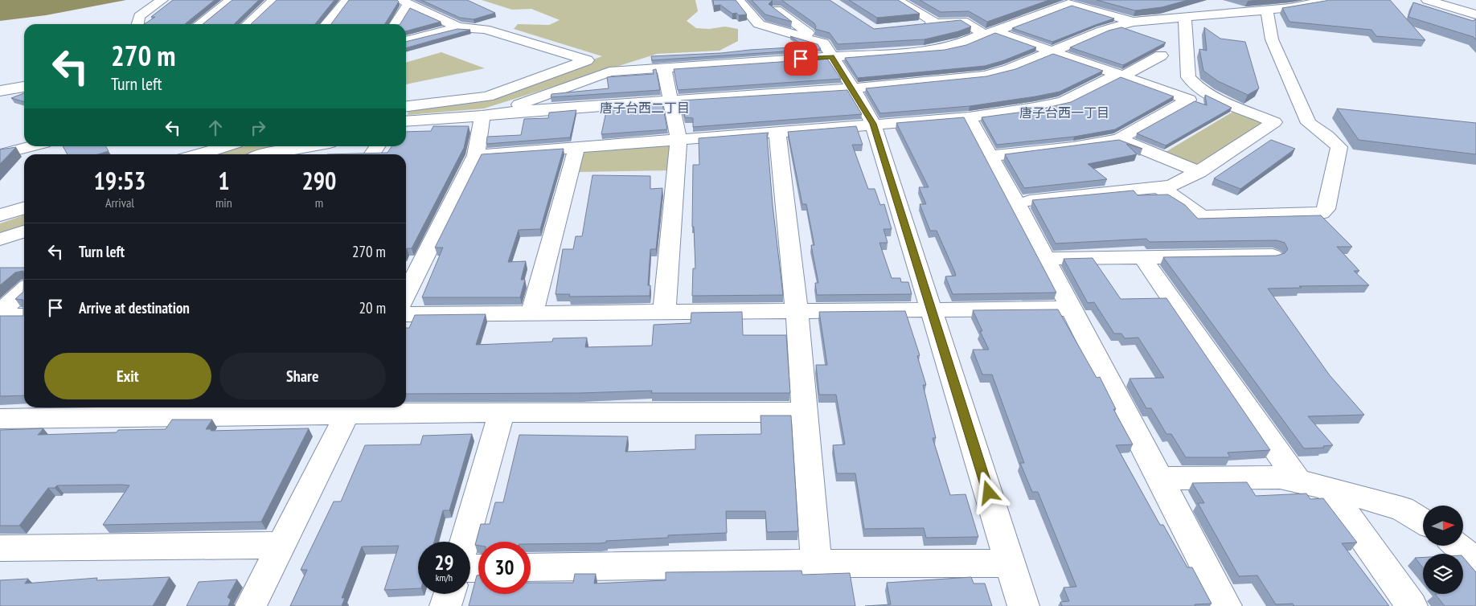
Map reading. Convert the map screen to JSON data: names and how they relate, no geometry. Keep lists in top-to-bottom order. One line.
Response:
{"districts":["唐子台西二丁目","唐子台西一丁目"],"north":"right","page":{"turn":["270 m","Turn left"],"eta":["19:53","Arrival","1","min","290","m"],"list":[{"name":"Turn left","value":"270 m"},{"name":"Arrive at destination","value":"20 m"}],"buttons":["Exit","Share"],"speed":"29 km/h","limit":"30"}}
